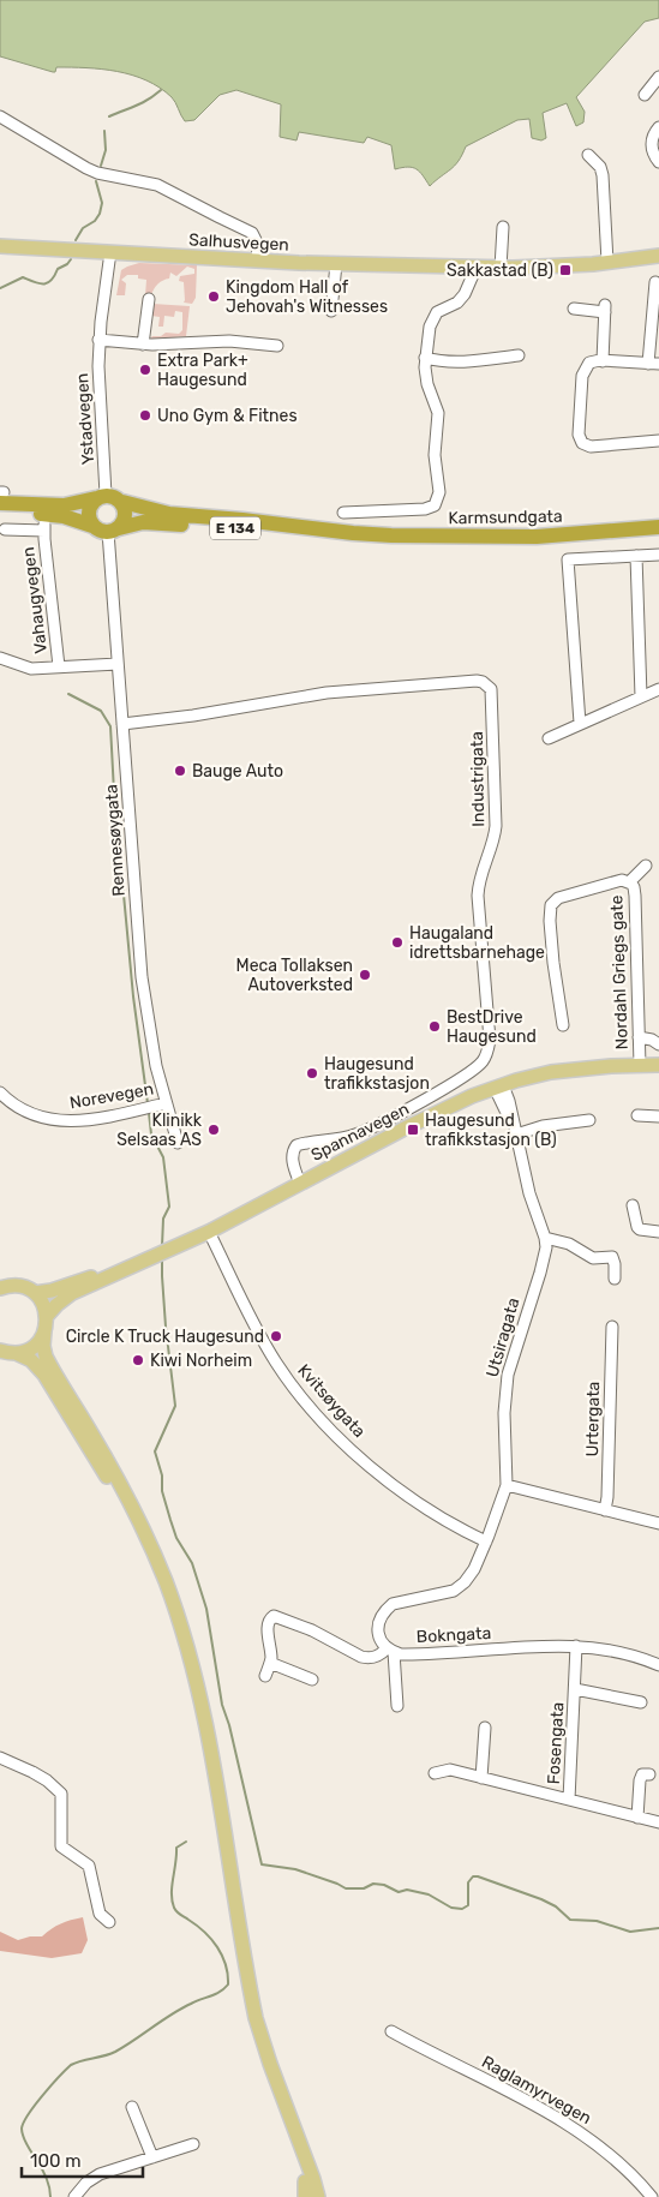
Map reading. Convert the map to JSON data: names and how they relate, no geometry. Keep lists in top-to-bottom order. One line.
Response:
{"streets":{"highway":["Karmsundgata","E 134"],"main road":["Salhusvegen","Spannavegen"],"street":["Ystadvegen","Vahaugvegen","Industrigata","Rennesøygata","Nordahl Griegs gate","Norevegen","Utsiragata","Kvitsøygata","Urtergata","Bokngata","Fosengata","Raglamyrvegen"]},"crossings":[["Salhusvegen","Ystadvegen"],["Ystadvegen","Karmsundgata"],["Ystadvegen","E 134"],["Ystadvegen","Rennesøygata"],["Karmsundgata","E 134"],["Karmsundgata","Rennesøygata"],["E 134","Rennesøygata"],["Vahaugvegen","Rennesøygata"],["Industrigata","Rennesøygata"],["Industrigata","Spannavegen"],["Rennesøygata","Norevegen"],["Nordahl Griegs gate","Spannavegen"],["Spannavegen","Kvitsøygata"],["Utsiragata","Kvitsøygata"],["Bokngata","Fosengata"]],"places":{"transit":["Sakkastad (B)","Haugesund trafikkstasjon (B)"],"other":["Kingdom Hall of Jehovah's Witnesses","Extra Park+ Haugesund","Uno Gym & Fitnes","Bauge Auto","Haugaland idrettsbarnehage","Meca Tollaksen Autoverksted","BestDrive Haugesund","Haugesund trafikkstasjon","Klinikk Selsaas AS","Circle K Truck Haugesund","Kiwi Norheim"]},"scale_bar":"100 m"}
